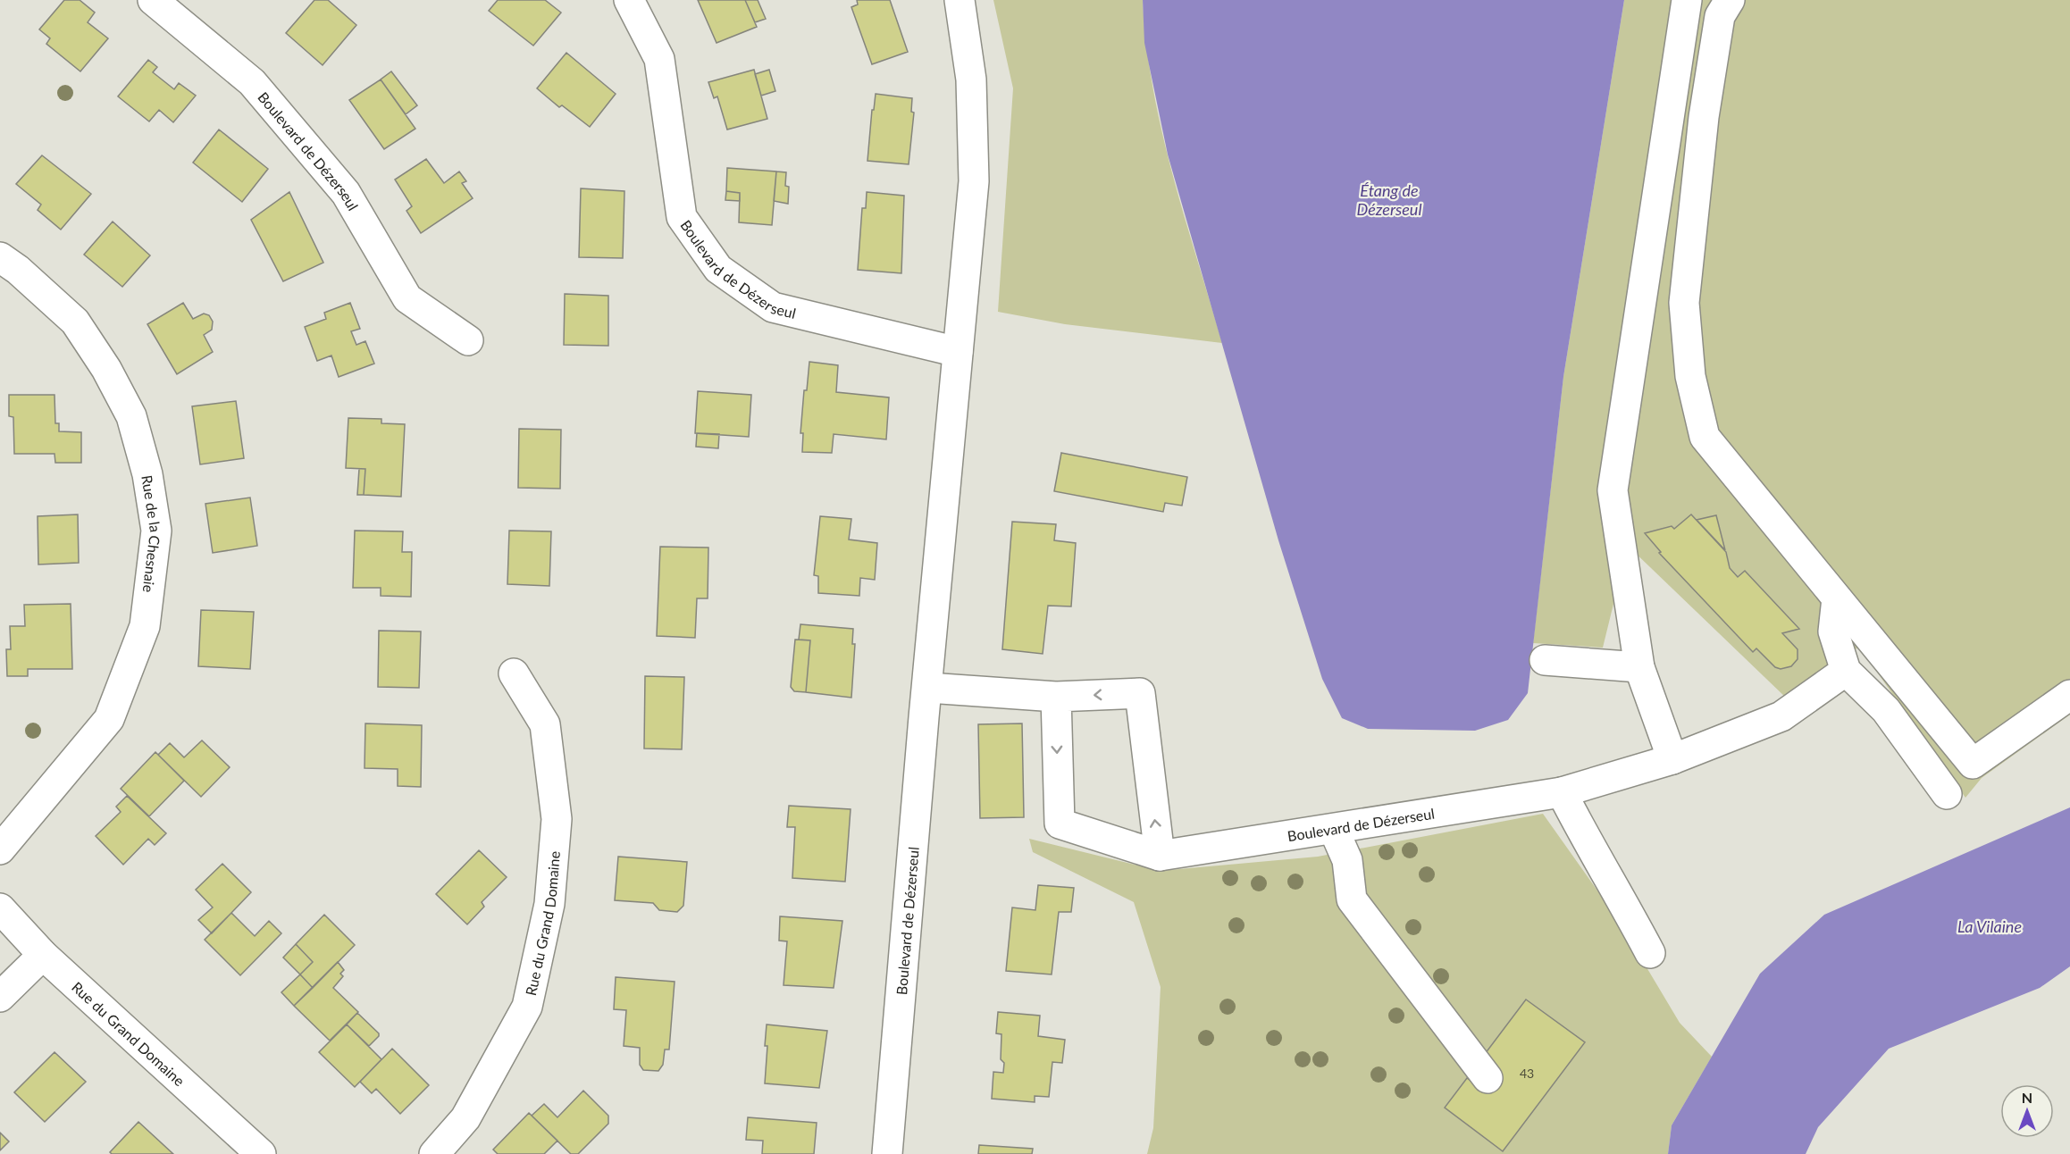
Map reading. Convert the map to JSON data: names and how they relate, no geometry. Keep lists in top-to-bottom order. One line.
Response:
{"streets":{"street":["Boulevard de Dézerseul","Rue de la Chesnaie","Rue du Grand Domaine"]},"water":["Étang de Dézerseul","La Vilaine"],"house_numbers":["43"],"north":"top"}
